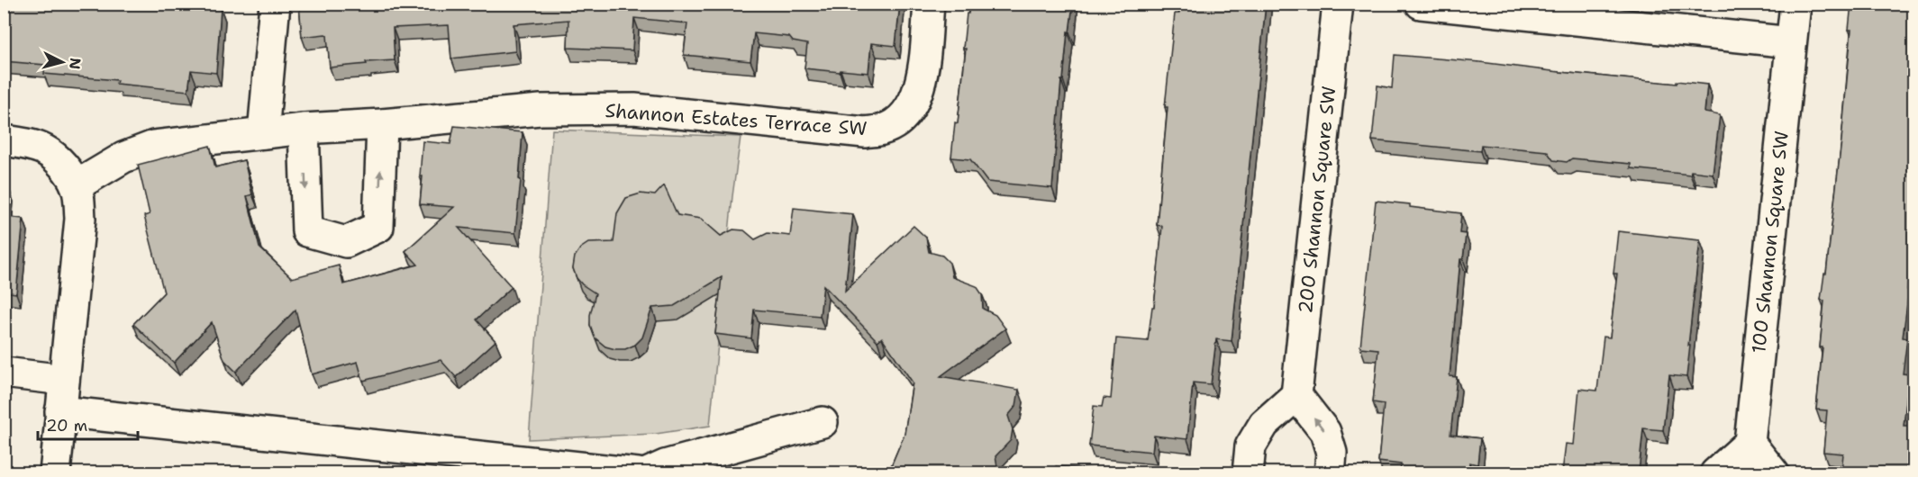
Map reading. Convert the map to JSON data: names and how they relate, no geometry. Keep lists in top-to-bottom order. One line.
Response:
{"streets":{"street":["Shannon Estates Terrace SW","200 Shannon Square SW","100 Shannon Square SW"]},"scale_bar":"20 m","north":"right"}
